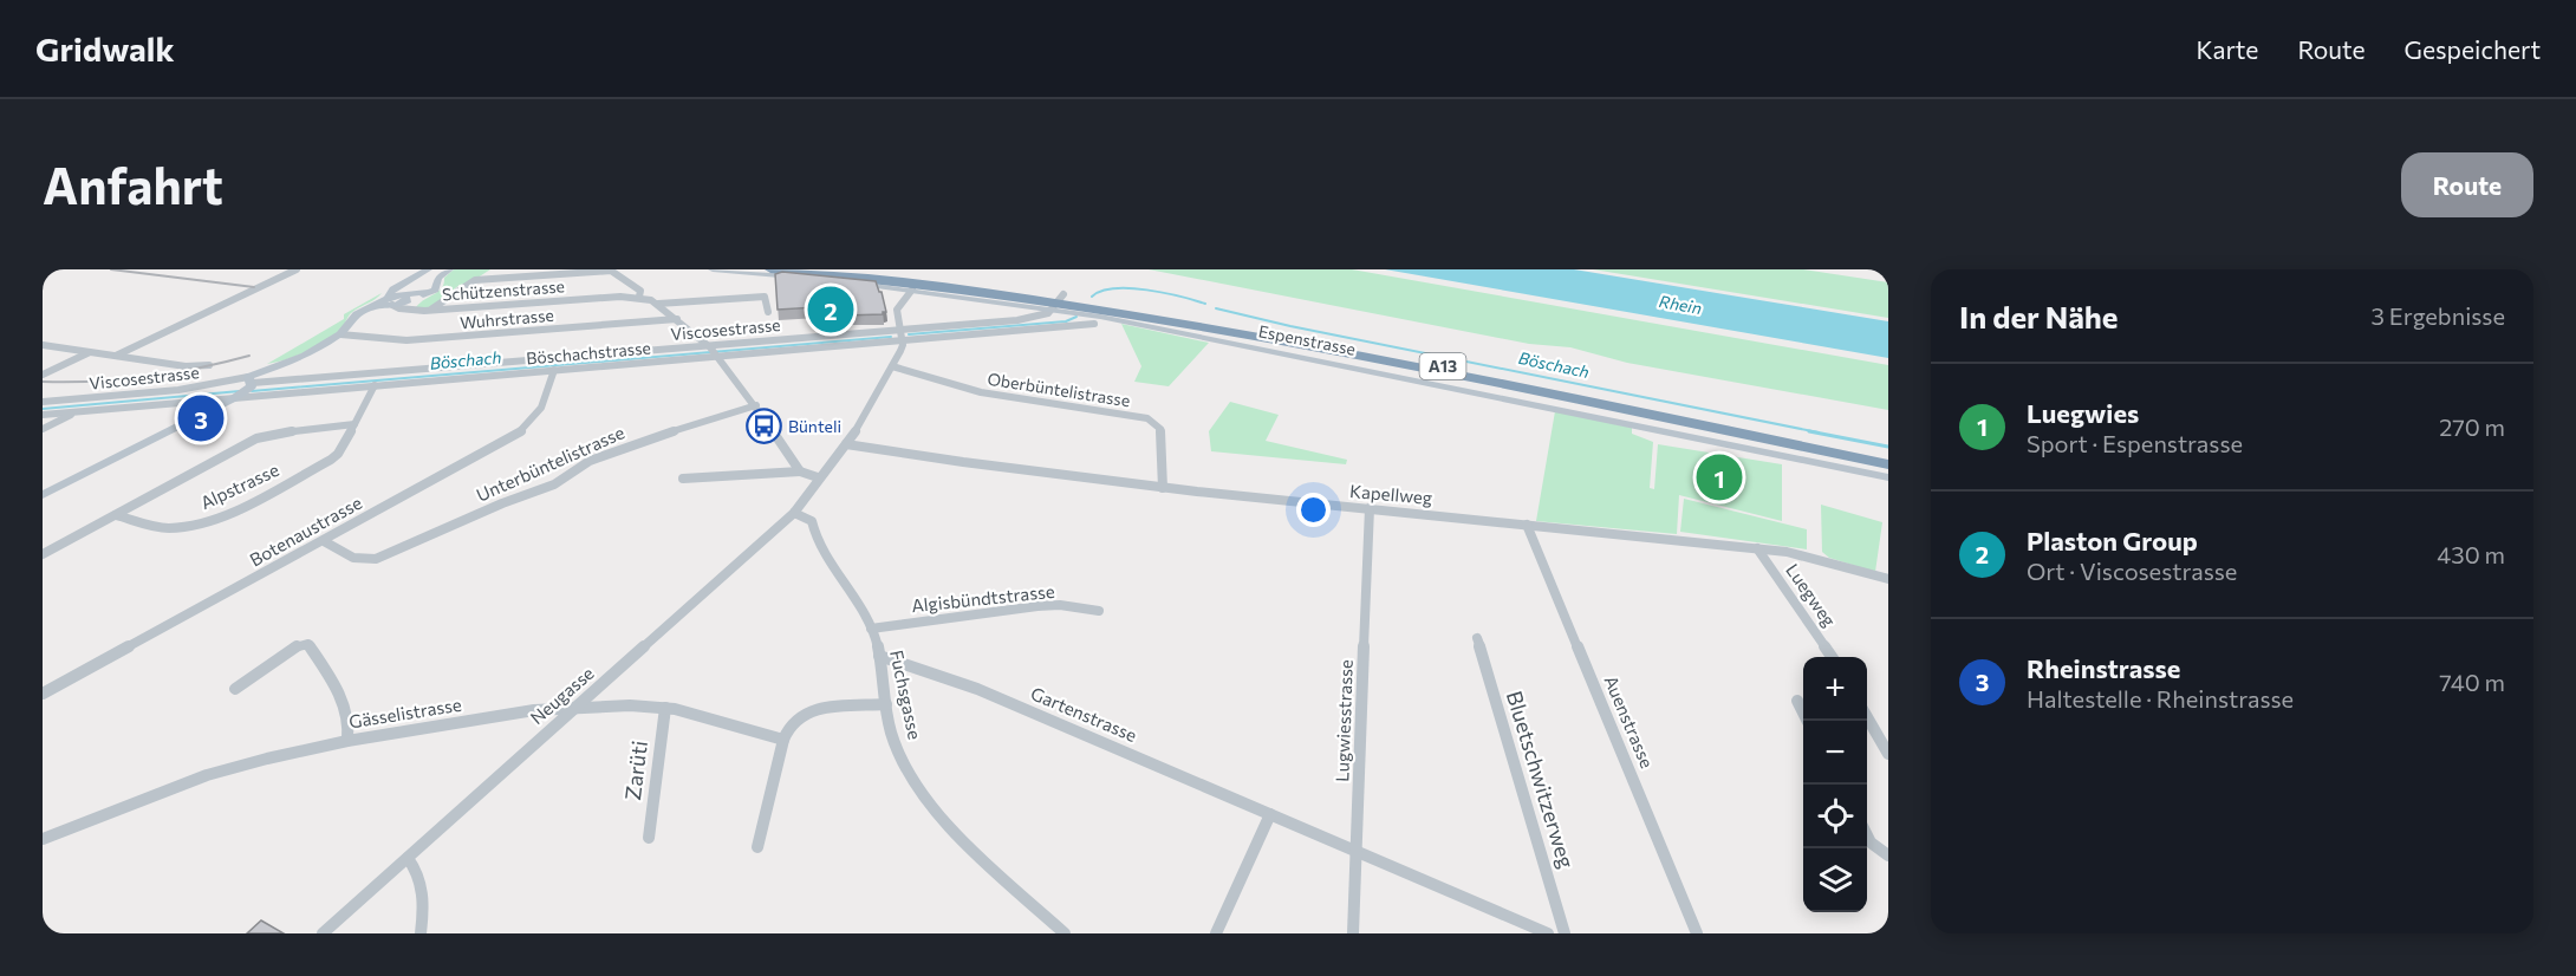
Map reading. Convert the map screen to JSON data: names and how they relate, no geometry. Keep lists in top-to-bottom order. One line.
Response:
{"streets":{"highway":["A13"],"street":["Schützenstrasse","Wuhrstrasse","Viscosestrasse","Espenstrasse","Böschachstrasse","Oberbüntelistrasse","Unterbüntelistrasse","Alpstrasse","Kapellweg","Botenaustrasse","Luegweg","Algisbündtstrasse","Fuchsgasse","Neugasse","Gässelistrasse","Gartenstrasse","Lugwiesstrasse","Auenstrasse","Zarüti","Bluetschwitzerweg"]},"crossings":[["Schützenstrasse","Wuhrstrasse"],["Schützenstrasse","Viscosestrasse"],["Schützenstrasse","Böschachstrasse"],["Schützenstrasse","Unterbüntelistrasse"],["Viscosestrasse","Böschachstrasse"],["Böschachstrasse","Alpstrasse"],["Böschachstrasse","Botenaustrasse"],["Böschachstrasse","Neugasse"],["Oberbüntelistrasse","Kapellweg"],["Oberbüntelistrasse","Neugasse"],["Unterbüntelistrasse","Botenaustrasse"],["Kapellweg","Luegweg"],["Kapellweg","Neugasse"],["Kapellweg","Lugwiesstrasse"],["Kapellweg","Auenstrasse"],["Algisbündtstrasse","Fuchsgasse"],["Fuchsgasse","Neugasse"],["Fuchsgasse","Gartenstrasse"],["Neugasse","Gässelistrasse"],["Gässelistrasse","Zarüti"],["Gartenstrasse","Lugwiesstrasse"]],"water":["Rhein","Böschach"],"places":{"bus stop":["Bünteli"]},"page":{"header":"Gridwalk","nav":["Karte","Route","Gespeichert"],"buttons":"Route","title":"Anfahrt","heading":["In der Nähe","3 Ergebnisse"],"pins":["2","3","1"],"list":[{"mark":"1","name":"Luegwies","note":"Sport · Espenstrasse","value":"270 m"},{"mark":"2","name":"Plaston Group","note":"Ort · Viscosestrasse","value":"430 m"},{"mark":"3","name":"Rheinstrasse","note":"Haltestelle · Rheinstrasse","value":"740 m"}],"map_buttons":["+","−"]}}
